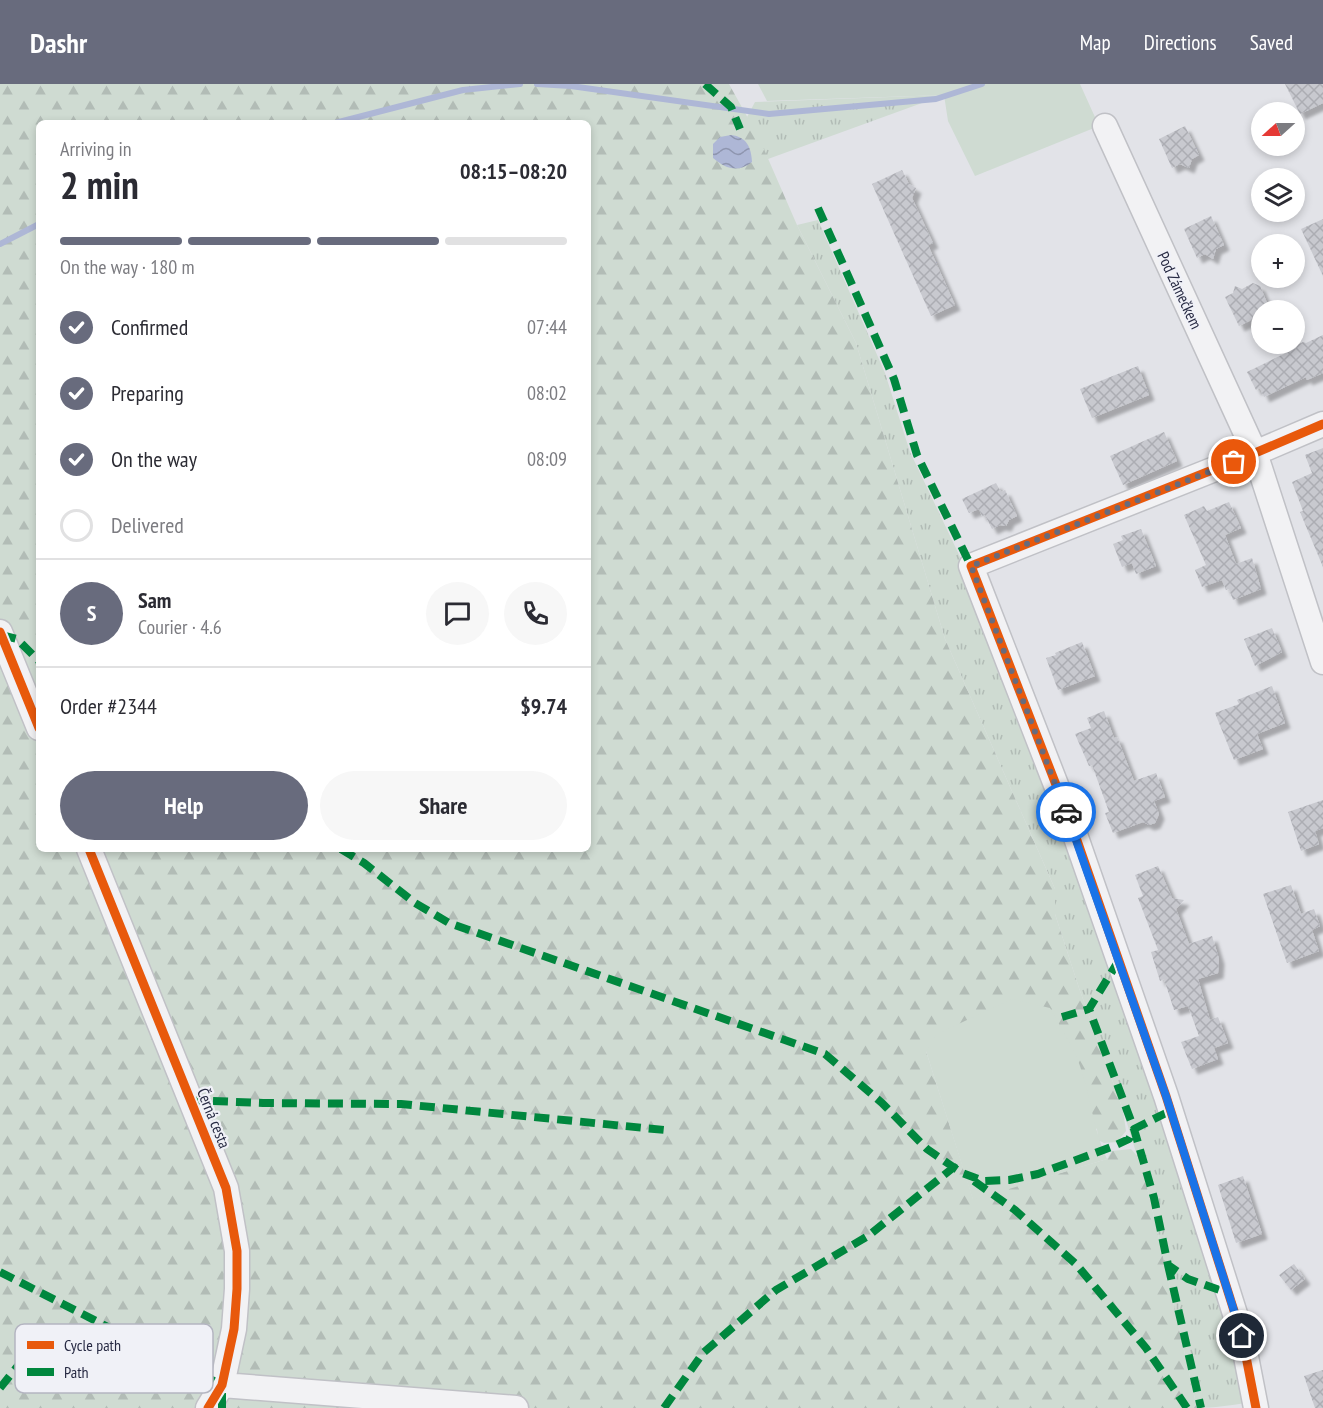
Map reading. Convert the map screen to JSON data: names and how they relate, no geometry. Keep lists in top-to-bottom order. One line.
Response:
{"streets":{"street":["Pod Zámečkem","Černá cesta"]},"legend":["Cycle path","Path"],"north":"left","page":{"header":"Dashr","nav":["Map","Directions","Saved"],"map_buttons":["+","−"],"heading":["2 min","Arriving in","08:15–08:20"],"panel":["Sam","Courier · 4.6","Order #2344","$9.74"],"bar":"On the way · 180 m","list":[["Confirmed","07:44"],["Preparing","08:02"],["On the way","08:09"],"Delivered"],"round":"S","buttons":["Help","Share"]}}
